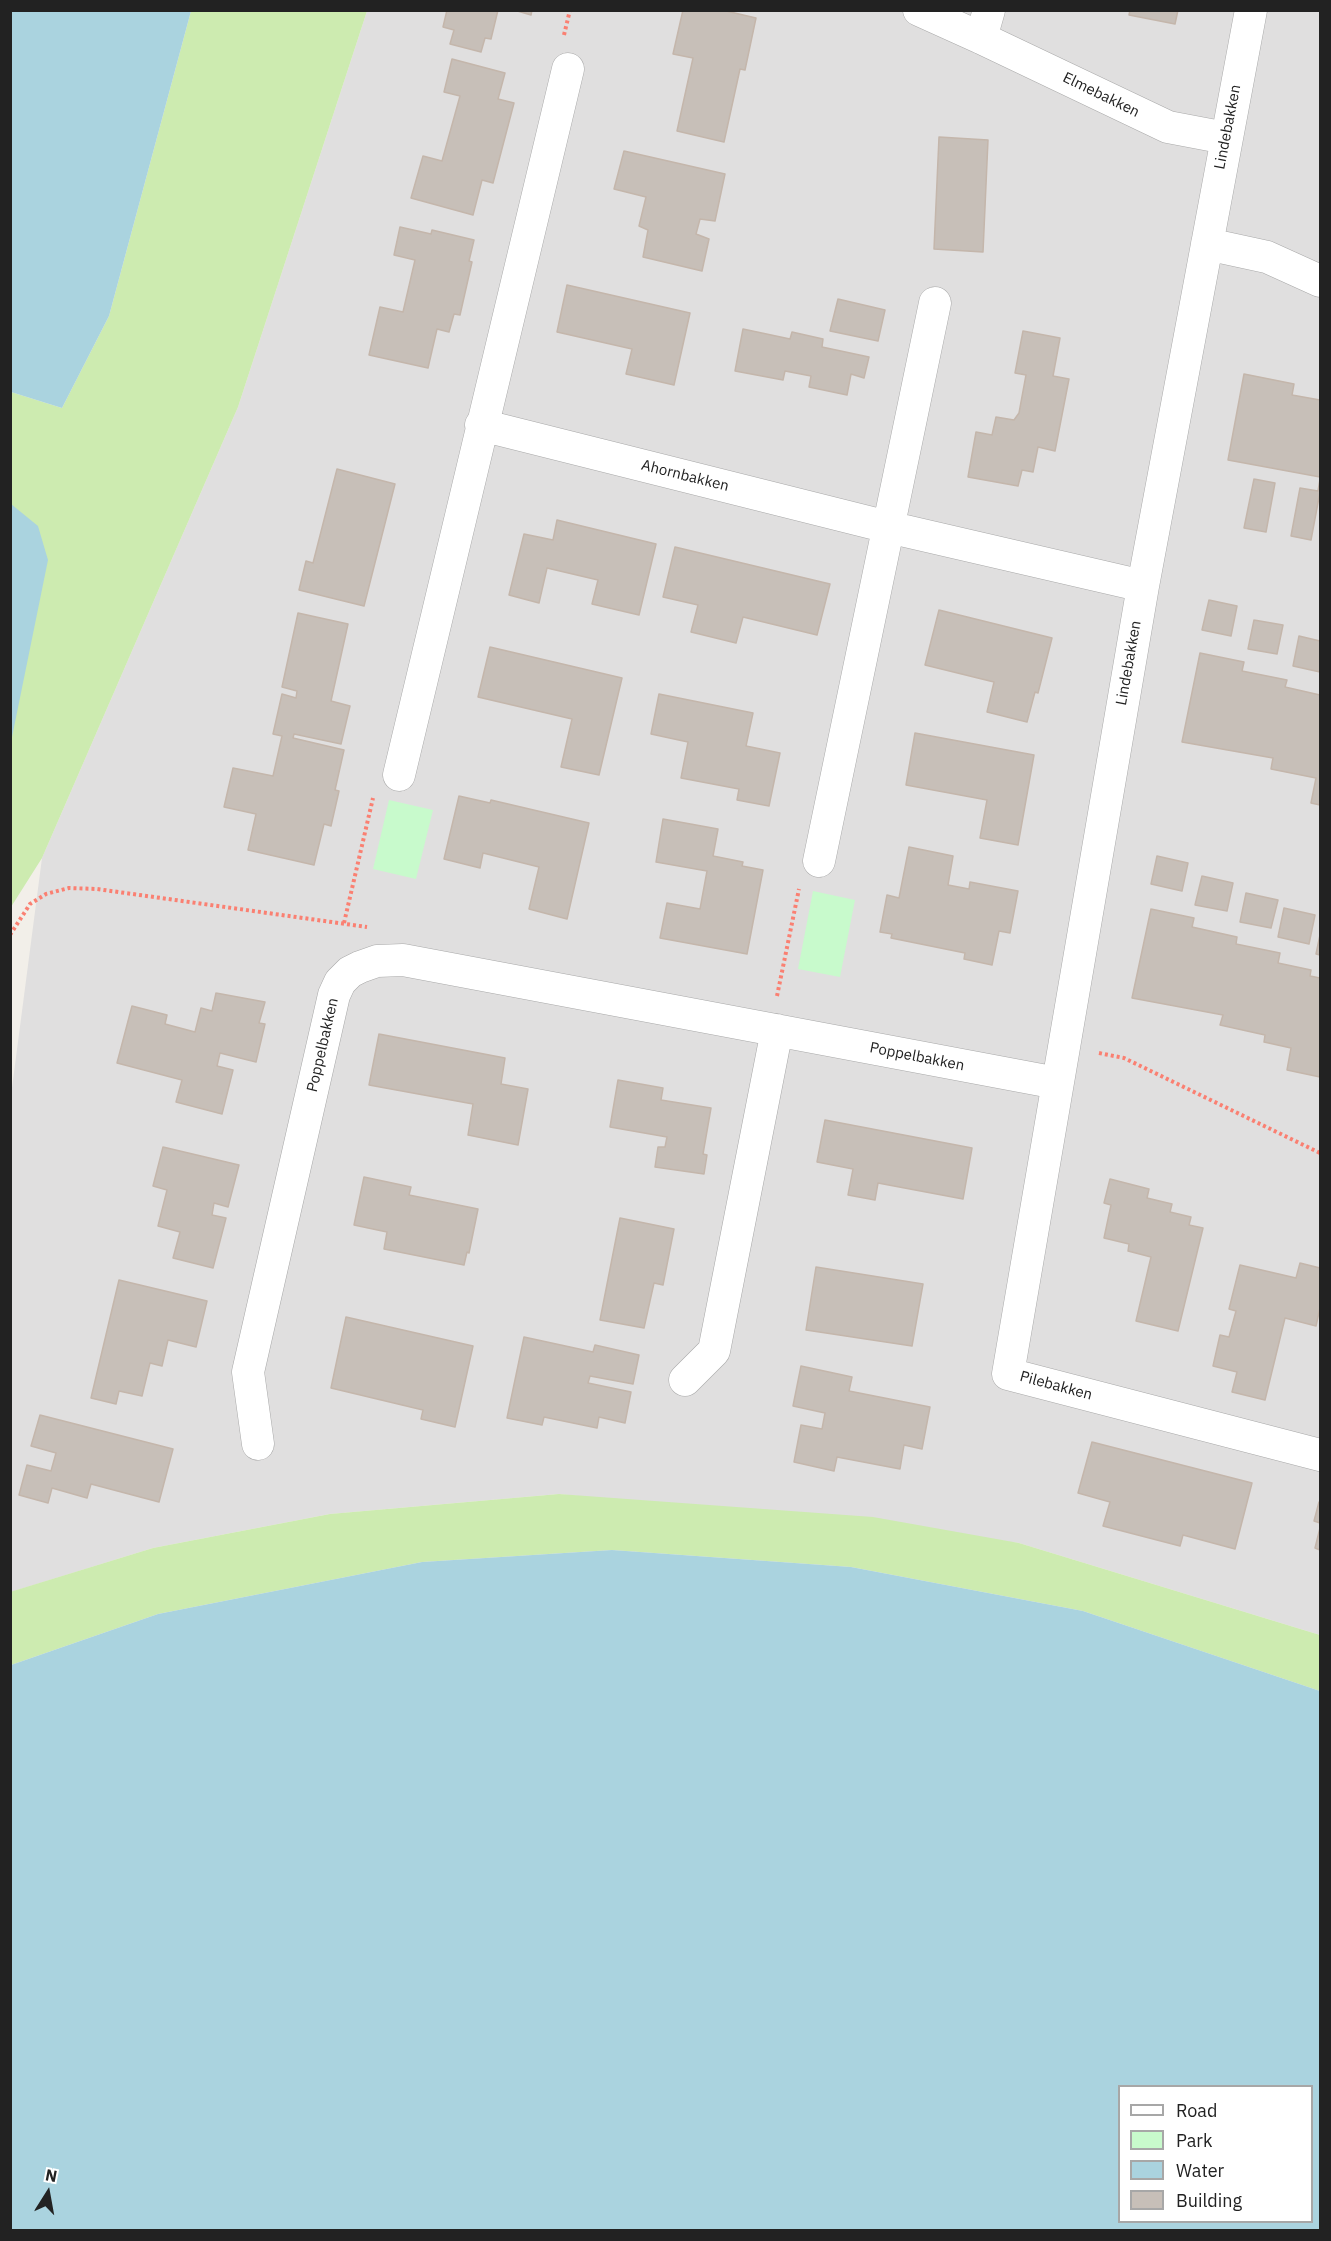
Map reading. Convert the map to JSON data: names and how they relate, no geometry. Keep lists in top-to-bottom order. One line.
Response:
{"streets":{"street":["Elmebakken","Lindebakken","Ahornbakken","Poppelbakken","Pilebakken"]},"crossings":[["Elmebakken","Lindebakken"],["Lindebakken","Ahornbakken"],["Lindebakken","Poppelbakken"],["Lindebakken","Pilebakken"],["Poppelbakken","Pilebakken"]],"legend":["Road","Park","Water","Building"],"north":"top"}
